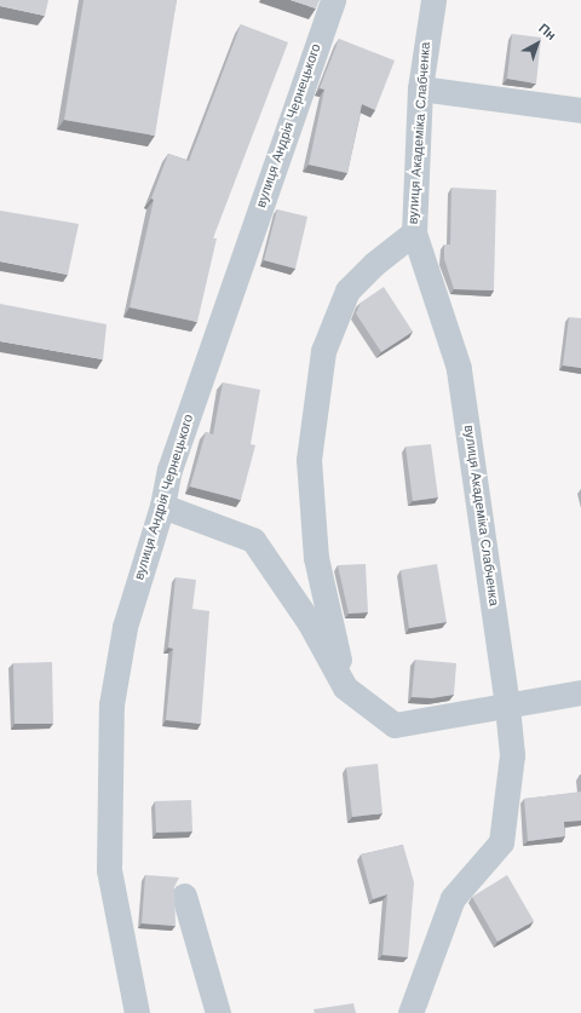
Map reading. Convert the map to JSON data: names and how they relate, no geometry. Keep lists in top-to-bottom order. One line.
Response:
{"streets":{"street":["вулиця Андрія Чернецького","вулиця Академіка Слабченка"]},"north":"top right"}
